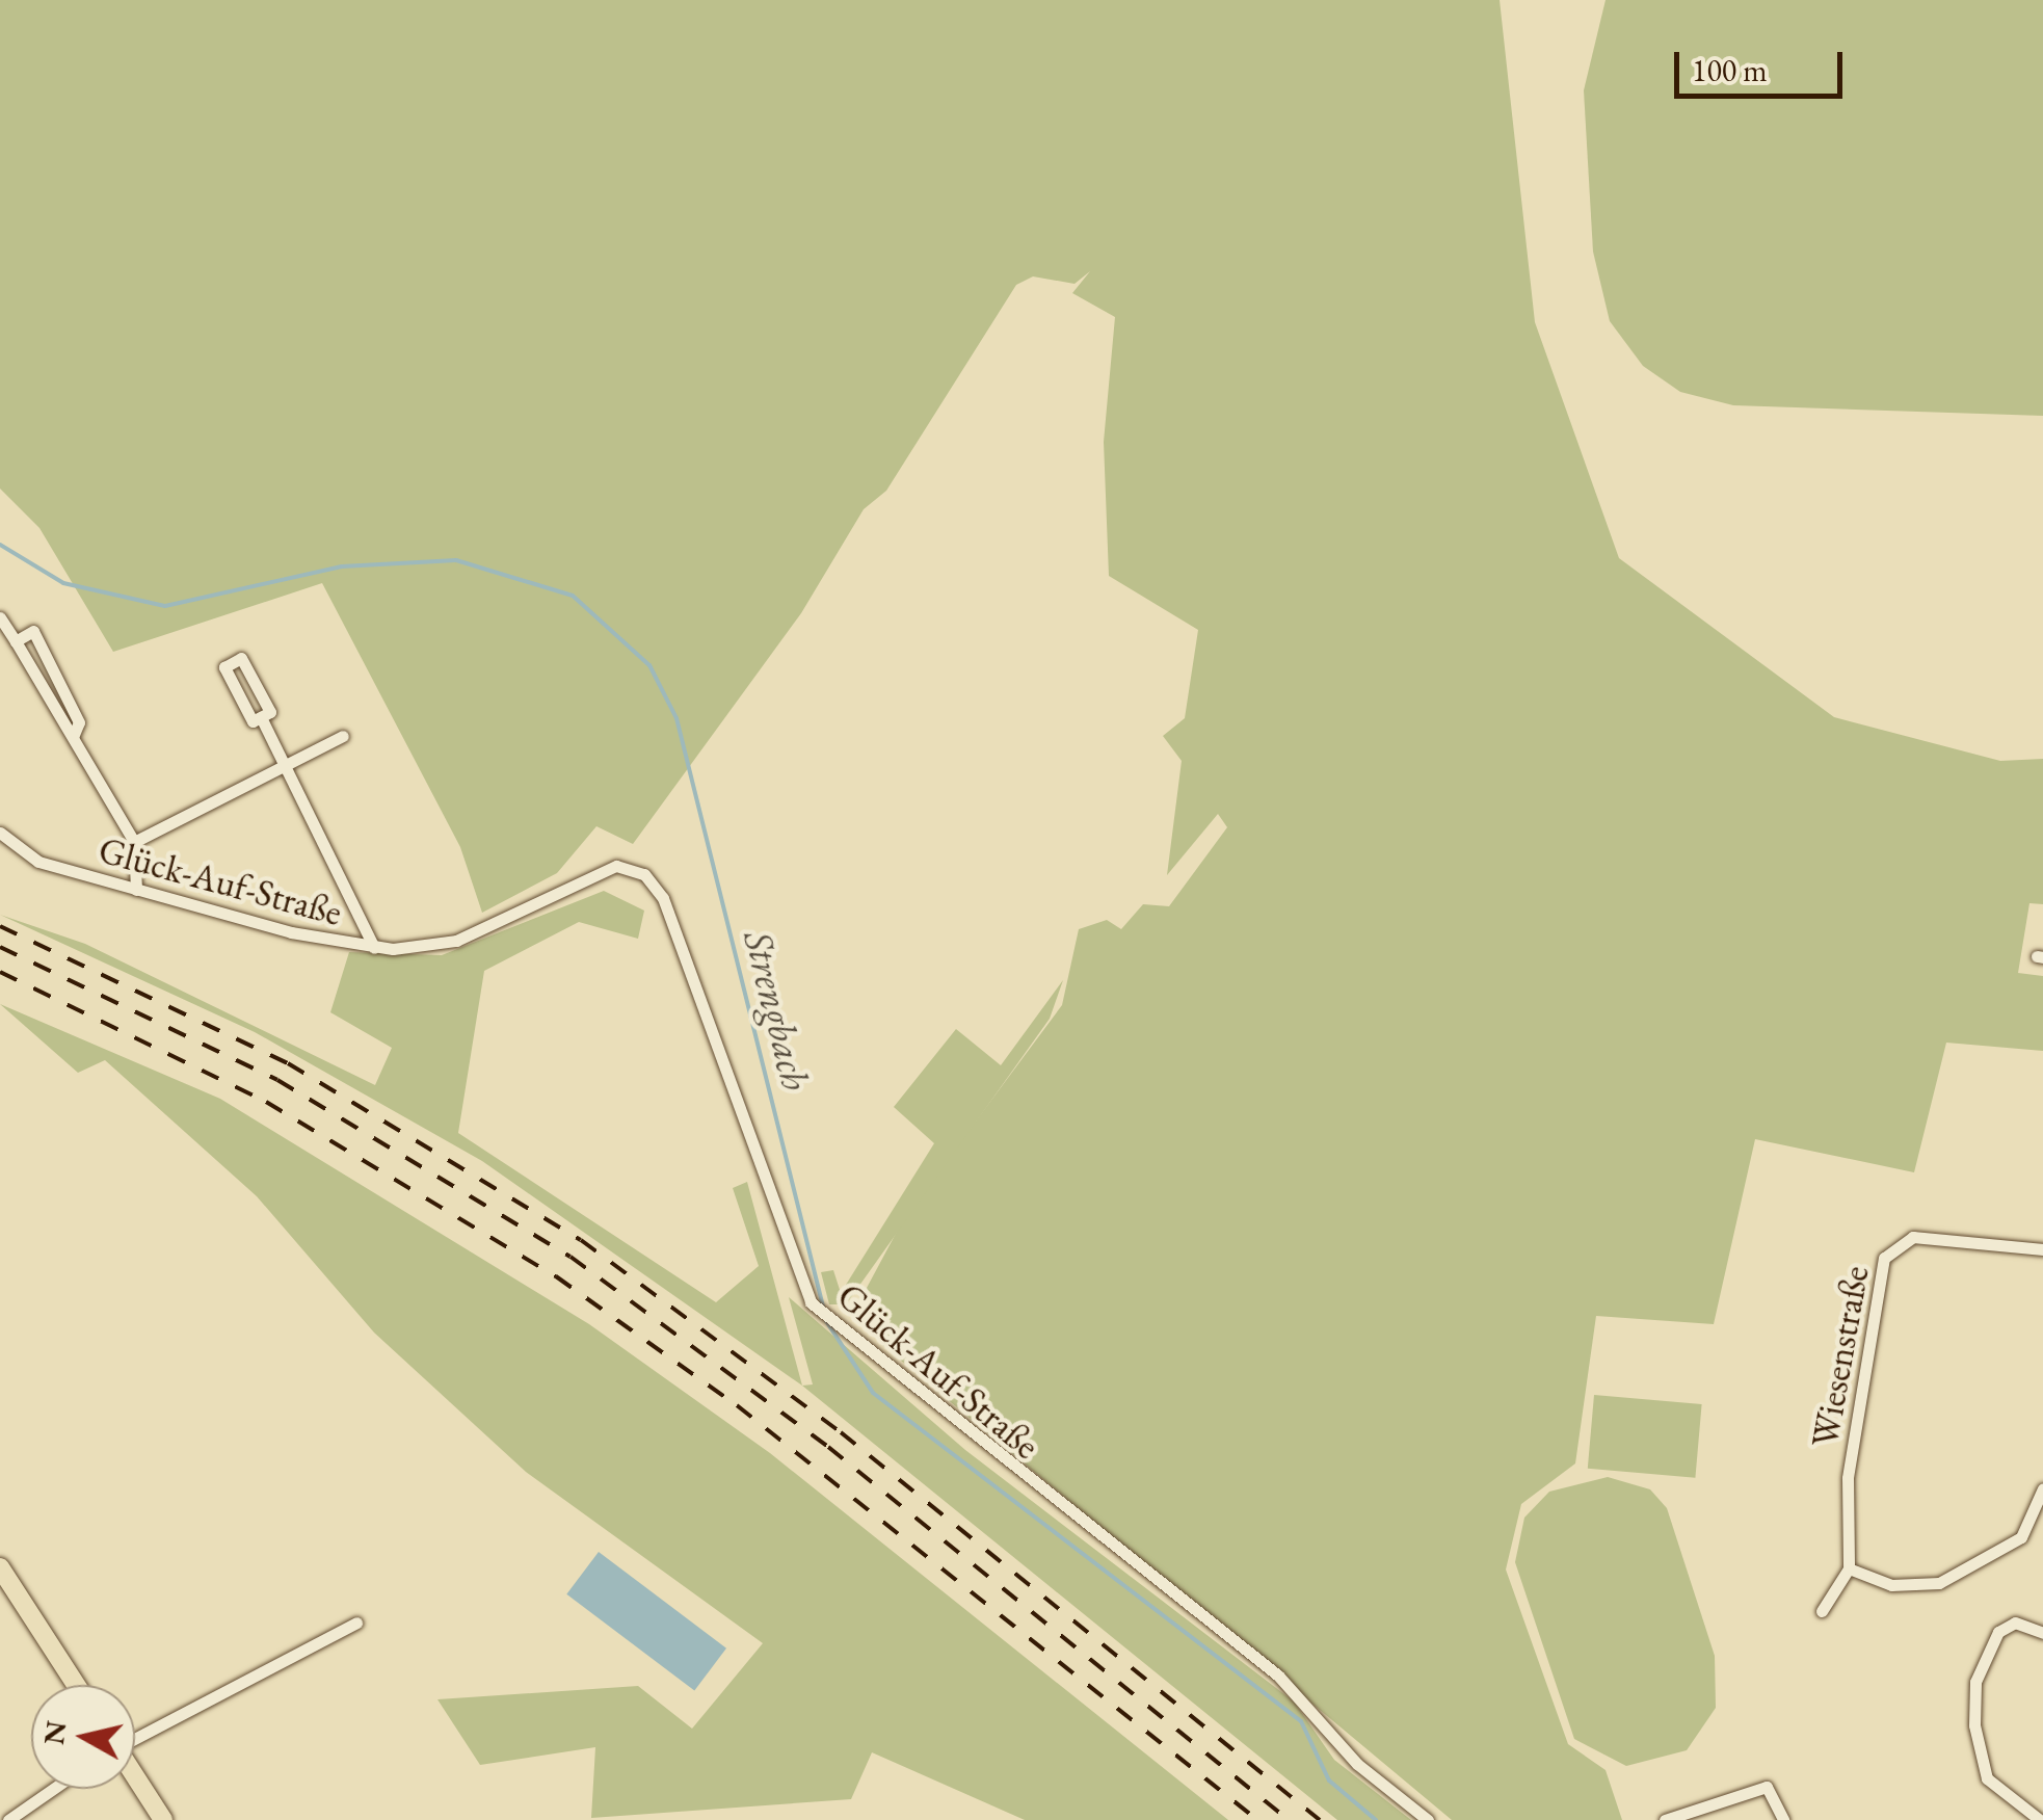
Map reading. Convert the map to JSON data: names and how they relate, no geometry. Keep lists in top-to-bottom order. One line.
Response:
{"streets":{"street":["Glück-Auf-Straße","Wiesenstraße"]},"water":["Strengbach"],"scale_bar":"100 m","north":"left"}
